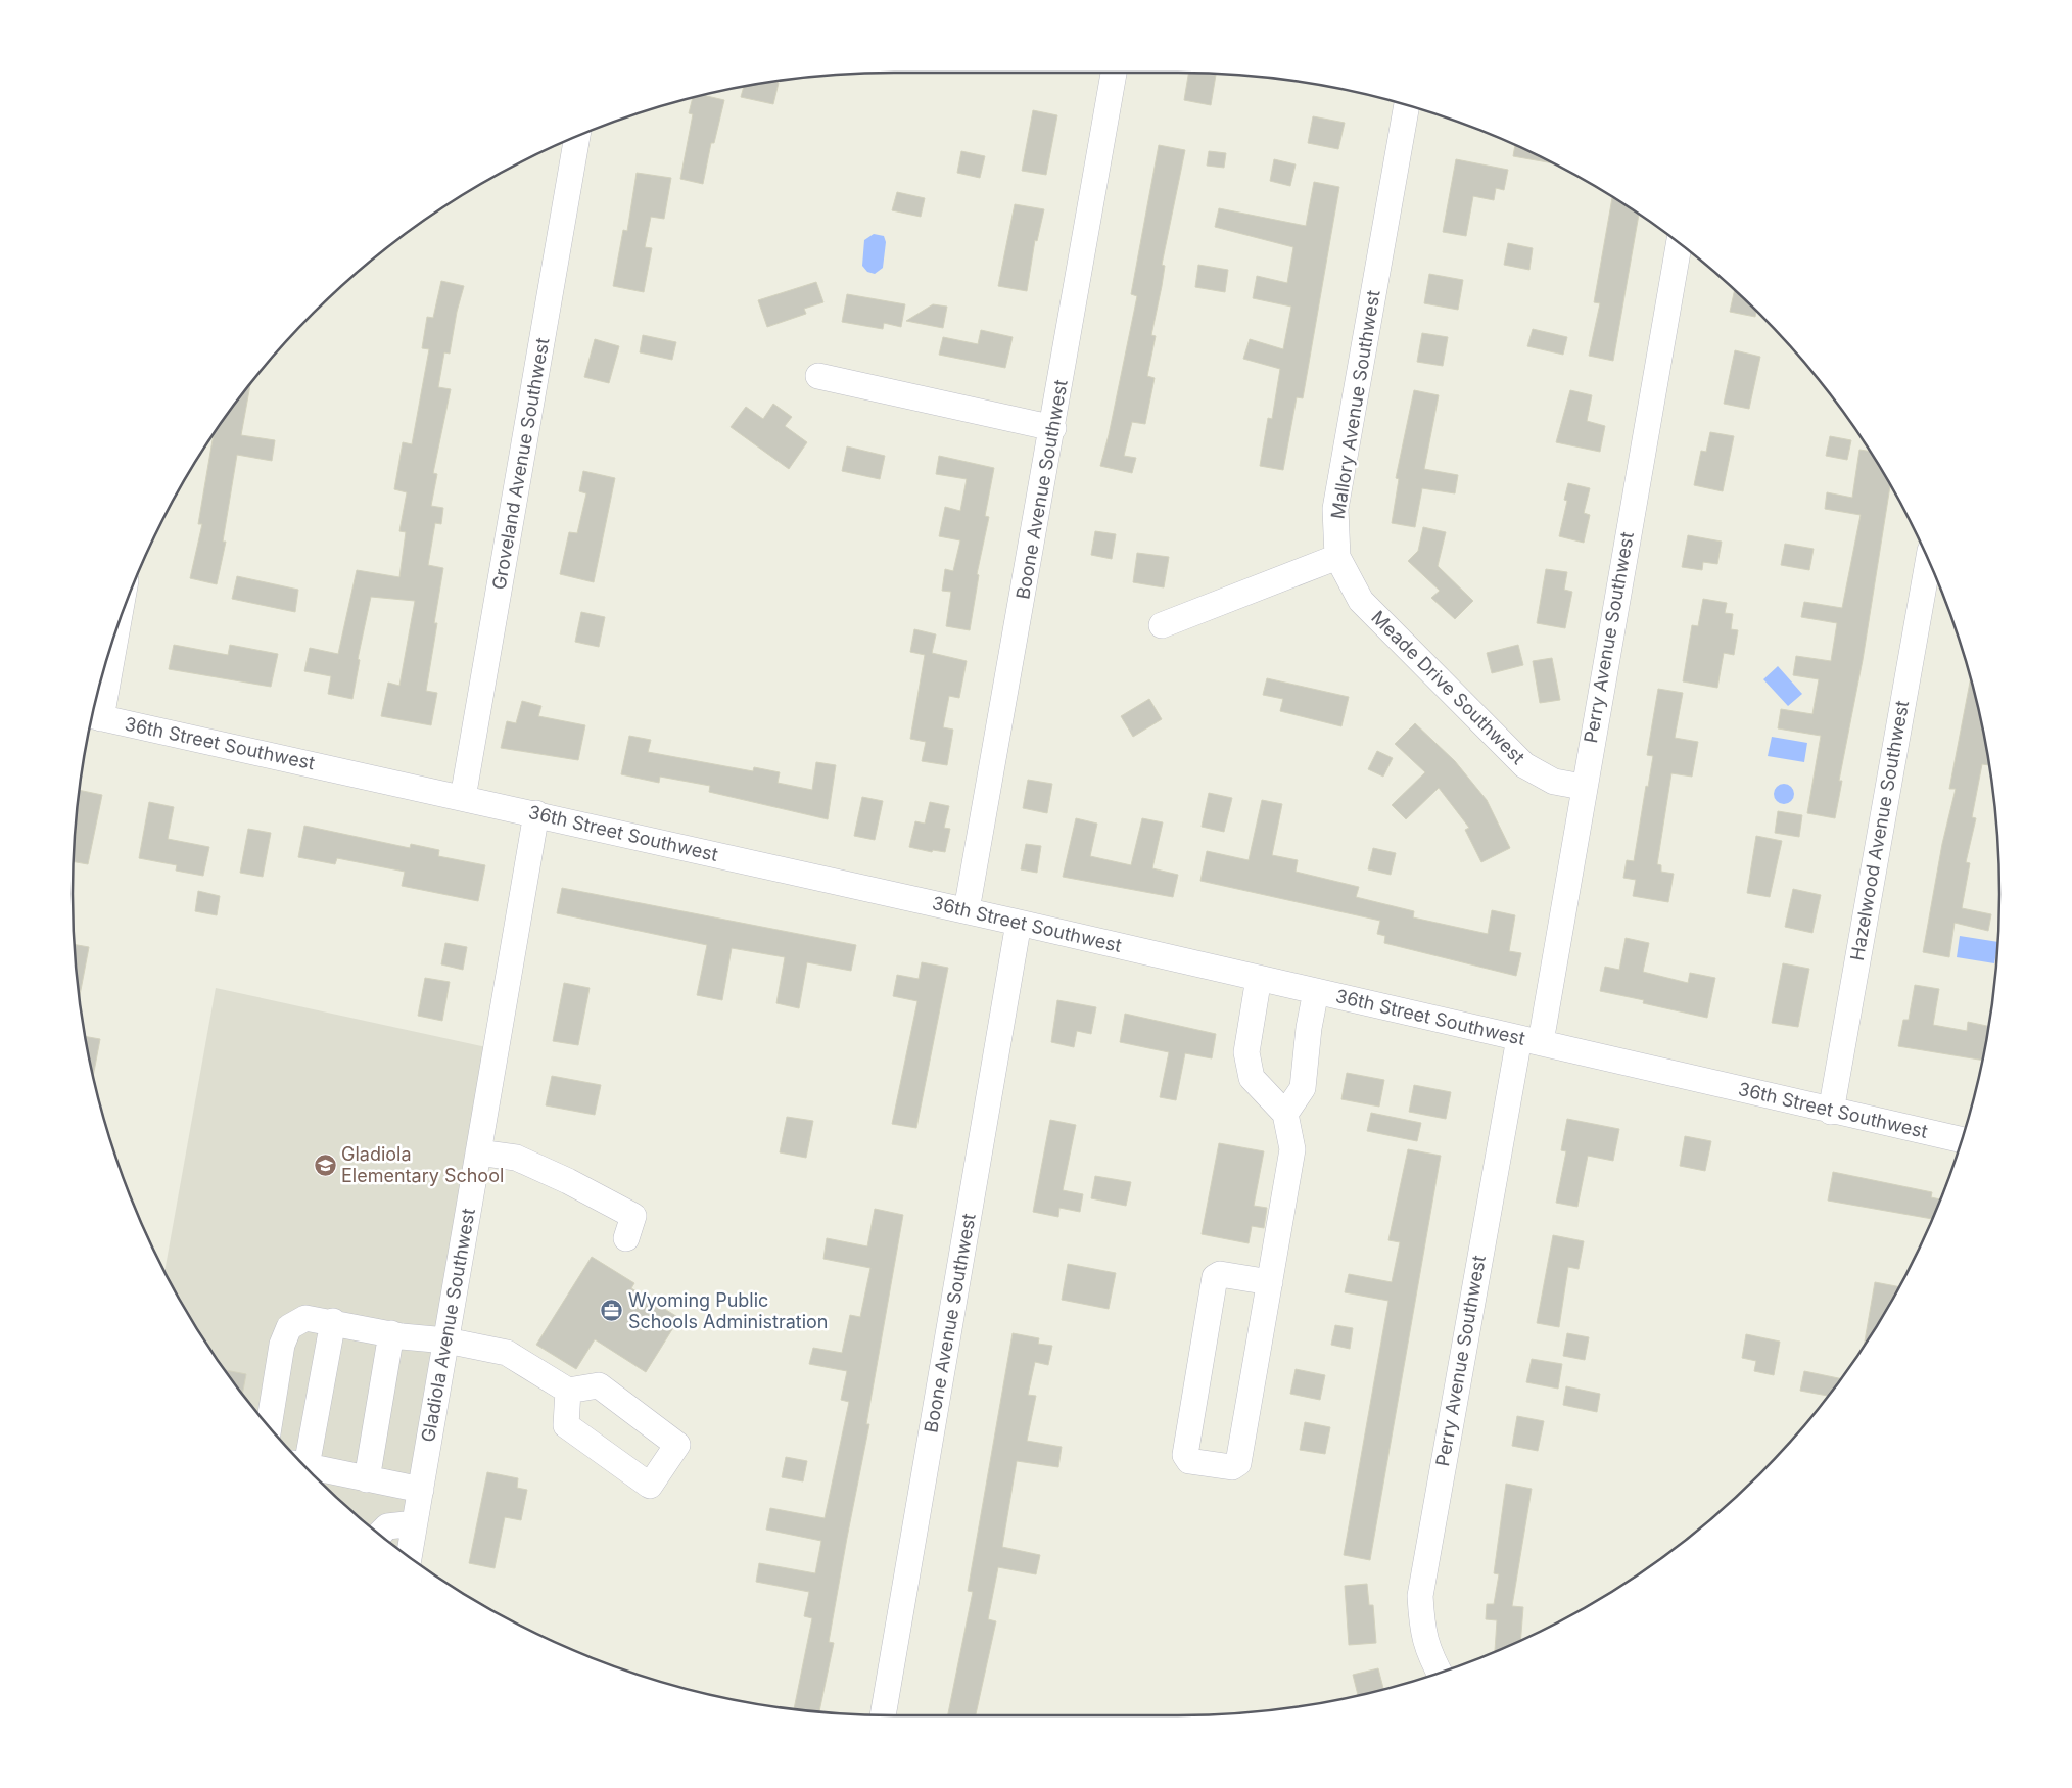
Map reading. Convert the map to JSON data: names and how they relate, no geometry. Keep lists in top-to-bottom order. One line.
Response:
{"streets":{"street":["Mallory Avenue Southwest","Groveland Avenue Southwest","Boone Avenue Southwest","Perry Avenue Southwest","Meade Drive Southwest","36th Street Southwest","Hazelwood Avenue Southwest","Gladiola Avenue Southwest"]},"crossings":[["Mallory Avenue Southwest","Meade Drive Southwest"],["Groveland Avenue Southwest","36th Street Southwest"],["Boone Avenue Southwest","36th Street Southwest"],["Perry Avenue Southwest","Meade Drive Southwest"],["Perry Avenue Southwest","36th Street Southwest"],["36th Street Southwest","Hazelwood Avenue Southwest"],["36th Street Southwest","Gladiola Avenue Southwest"]],"places":{"school or university":["Gladiola Elementary School"],"office":["Wyoming Public Schools Administration"]}}
